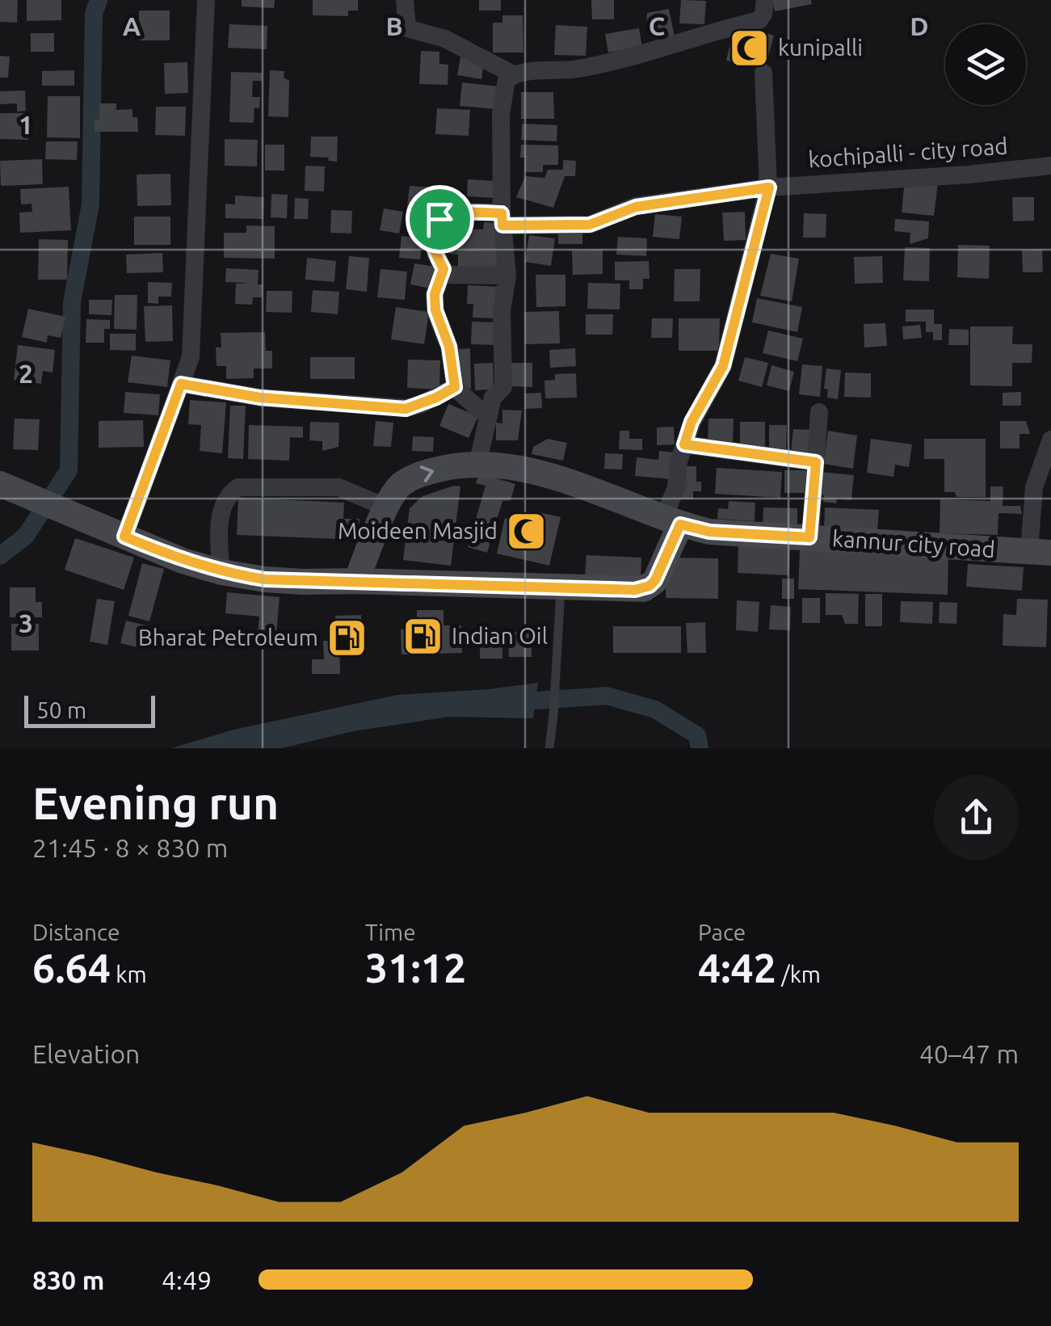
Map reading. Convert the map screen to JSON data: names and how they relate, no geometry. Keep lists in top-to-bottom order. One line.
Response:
{"streets":{"main road":["kannur city road"],"street":["kochipalli - city road"]},"places":{"mosque":["kunipalli","Moideen Masjid"],"fuel station":["Indian Oil","Bharat Petroleum"]},"scale_bar":"50 m","page":{"scale":"50 m","heading":["Evening run","21:45 · 8 × 830 m"],"stats":[["Distance","6.64 km"],["Time","31:12"],["Pace","4:42 /km"]],"chart":["Elevation","40–47 m"],"list":[{"name":"830 m","note":"4:49"}]},"grid":{"columns":["A","B","C","D"],"rows":["1","2","3"]}}
